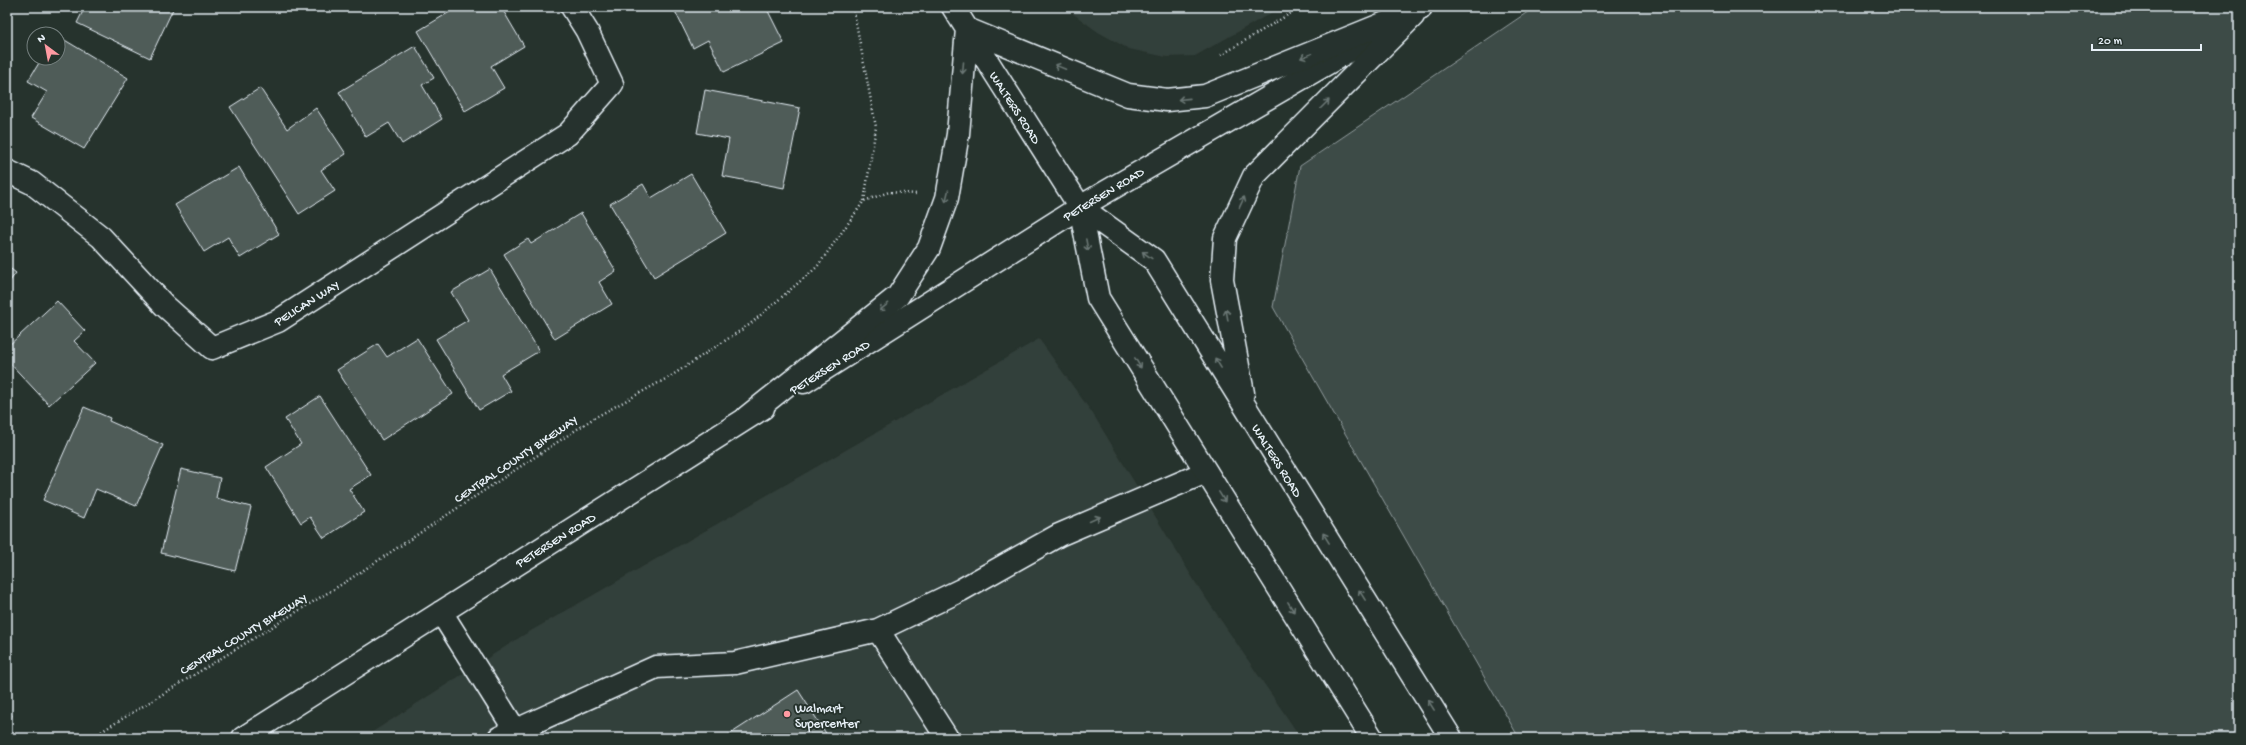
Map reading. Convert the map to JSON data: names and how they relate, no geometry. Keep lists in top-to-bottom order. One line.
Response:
{"streets":{"main road":["WALTERS ROAD","PETERSEN ROAD","PELICAN WAY"],"path":["CENTRAL COUNTY BIKEWAY"]},"crossings":[["WALTERS ROAD","PETERSEN ROAD"]],"places":["Walmart Supercenter"],"scale_bar":"20 m","north":"top left"}
